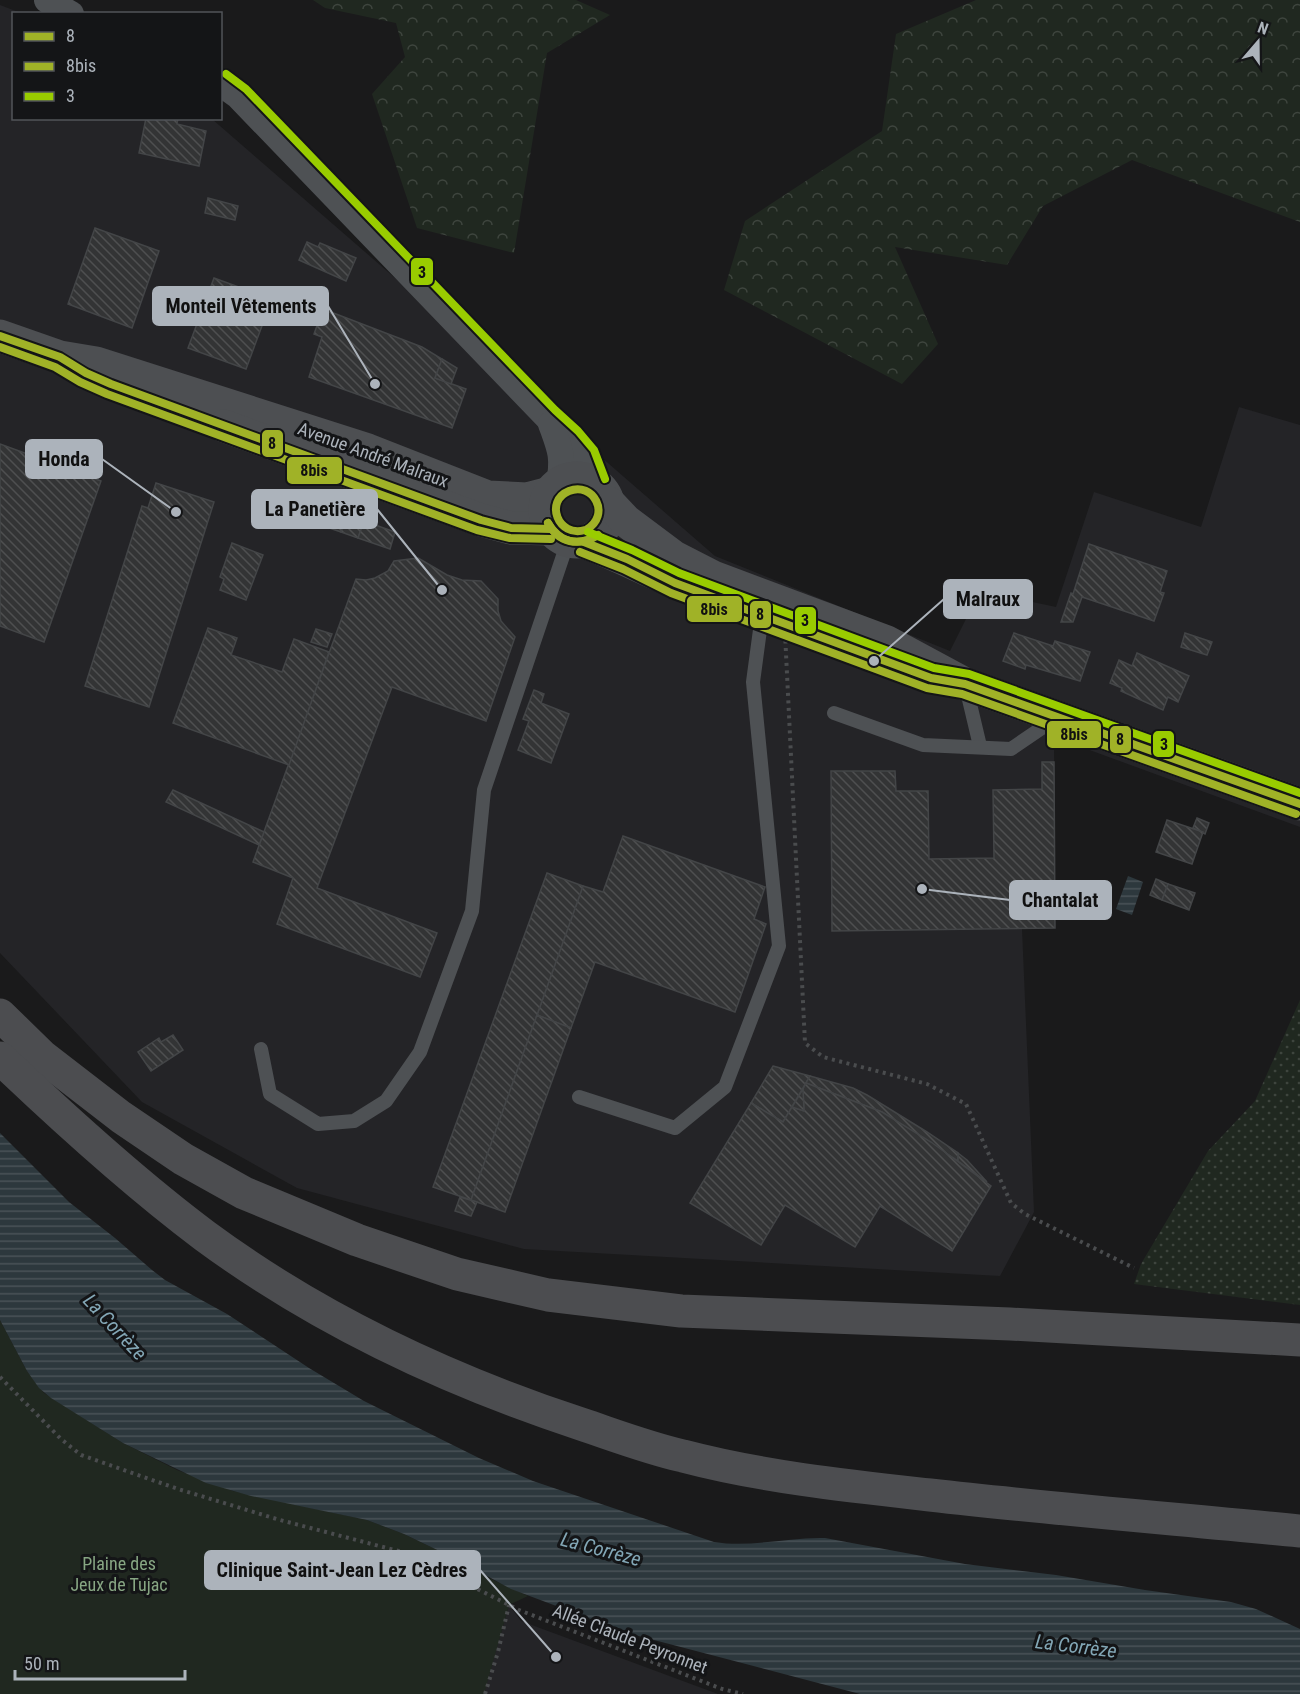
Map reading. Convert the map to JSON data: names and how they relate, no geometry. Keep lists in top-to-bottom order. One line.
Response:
{"streets":{"street":["Avenue André Malraux"],"path":["Allée Claude Peyronnet"]},"water":["La Corrèze"],"parks":["Plaine des Jeux de Tujac"],"places":["Monteil Vêtements","Honda","La Panetière","Malraux","Chantalat","Clinique Saint-Jean Lez Cèdres"],"lines":["transit line 3","transit line 8","transit line 8bis"],"legend":["8","8bis","3"],"scale_bar":"50 m","north":"top"}
